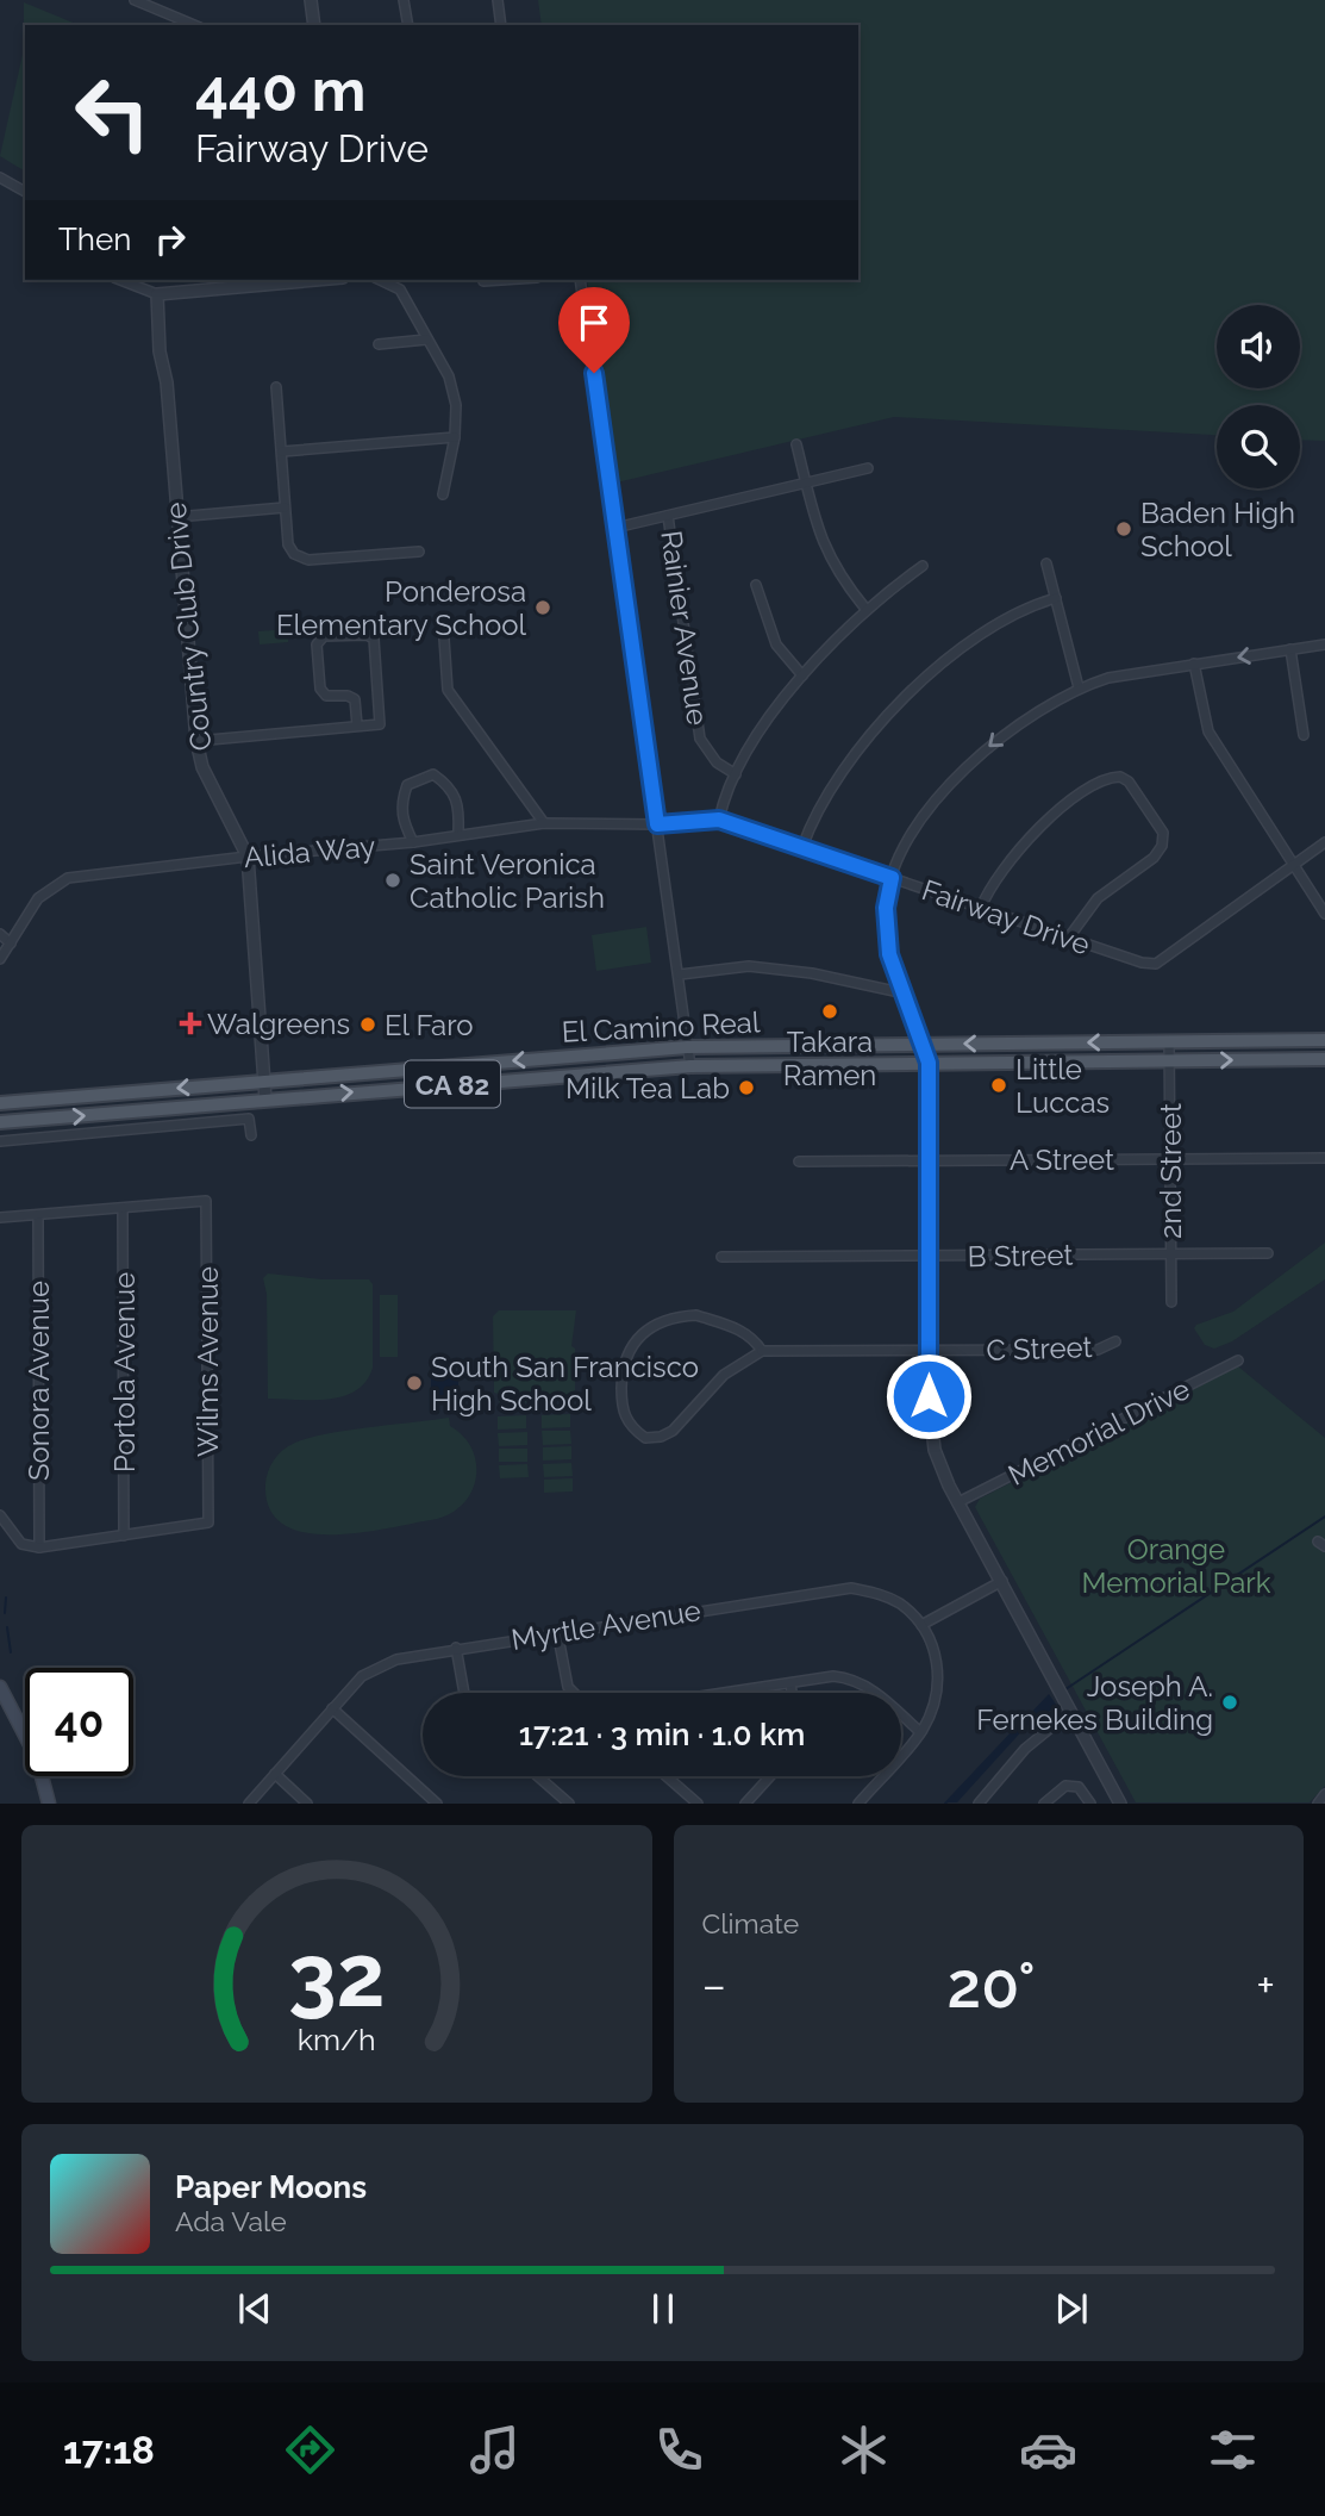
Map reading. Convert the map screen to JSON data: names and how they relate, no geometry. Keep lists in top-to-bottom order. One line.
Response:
{"streets":{"main road":["El Camino Real","CA 82"],"street":["Country Club Drive","Rainier Avenue","Alida Way","Fairway Drive","A Street","2nd Street","B Street","C Street","Wilms Avenue","Portola Avenue","Sonora Avenue","Memorial Drive","Myrtle Avenue"]},"crossings":[["Country Club Drive","Alida Way"],["Country Club Drive","El Camino Real"],["Alida Way","Fairway Drive"],["El Camino Real","2nd Street"],["A Street","2nd Street"],["2nd Street","B Street"],["Wilms Avenue","Portola Avenue"]],"parks":["Orange Memorial Park"],"places":{"other":["Baden High School","Ponderosa Elementary School","Saint Veronica Catholic Parish","Takara Ramen","El Faro","Little Luccas","Milk Tea Lab","South San Francisco High School","Joseph A. Fernekes Building"],"health":["Walgreens"]},"page":{"turn":["440 m","Fairway Drive"],"then":"Then","limit":"40","trip":"17:21 · 3 min · 1.0 km","tile":"Climate","heat":["−","20°","+"],"song":["Paper Moons","Ada Vale"],"tabs":"17:18","gauge":["32","km/h"]}}
